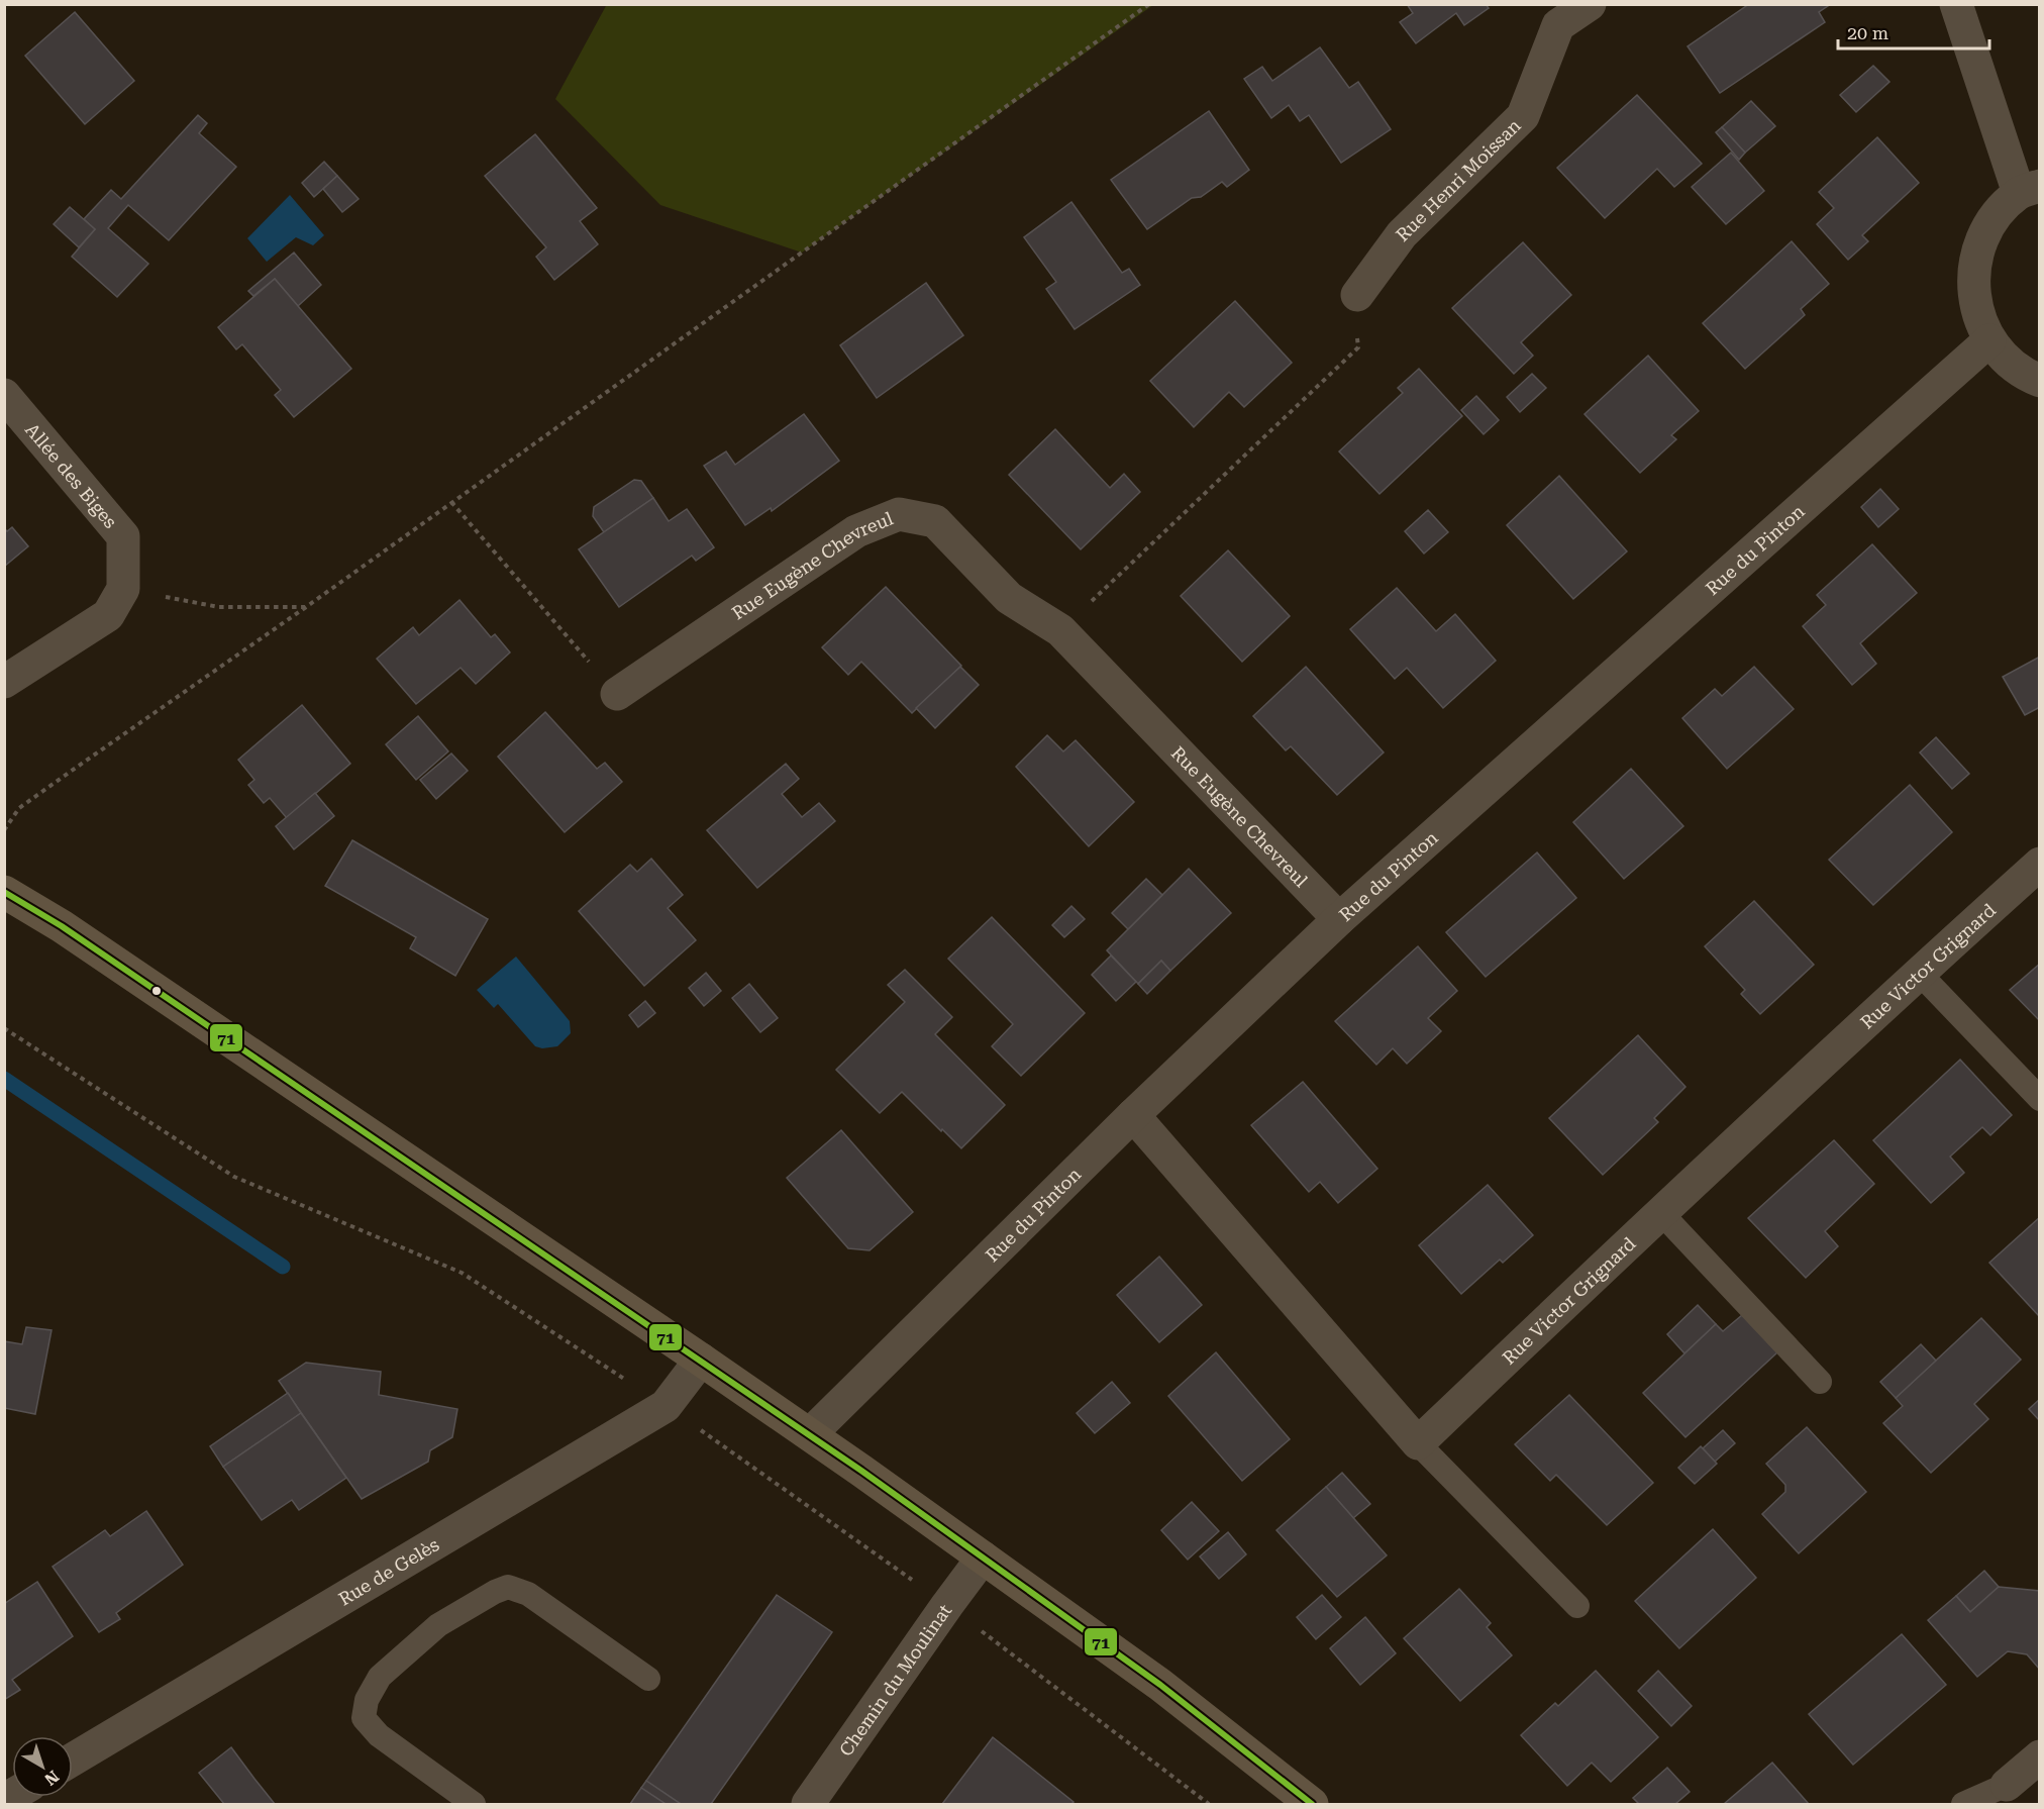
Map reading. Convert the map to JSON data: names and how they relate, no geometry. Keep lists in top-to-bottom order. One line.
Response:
{"streets":{"street":["Rue Henri Moissan","Allée des Biges","Rue du Pinton","Rue Eugène Chevreul","Rue Victor Grignard","Rue de Gelès","Chemin du Moulinat"]},"crossings":[["Rue du Pinton","Rue Eugène Chevreul"]],"lines":["transit line 71"],"scale_bar":"20 m","north":"bottom right"}
